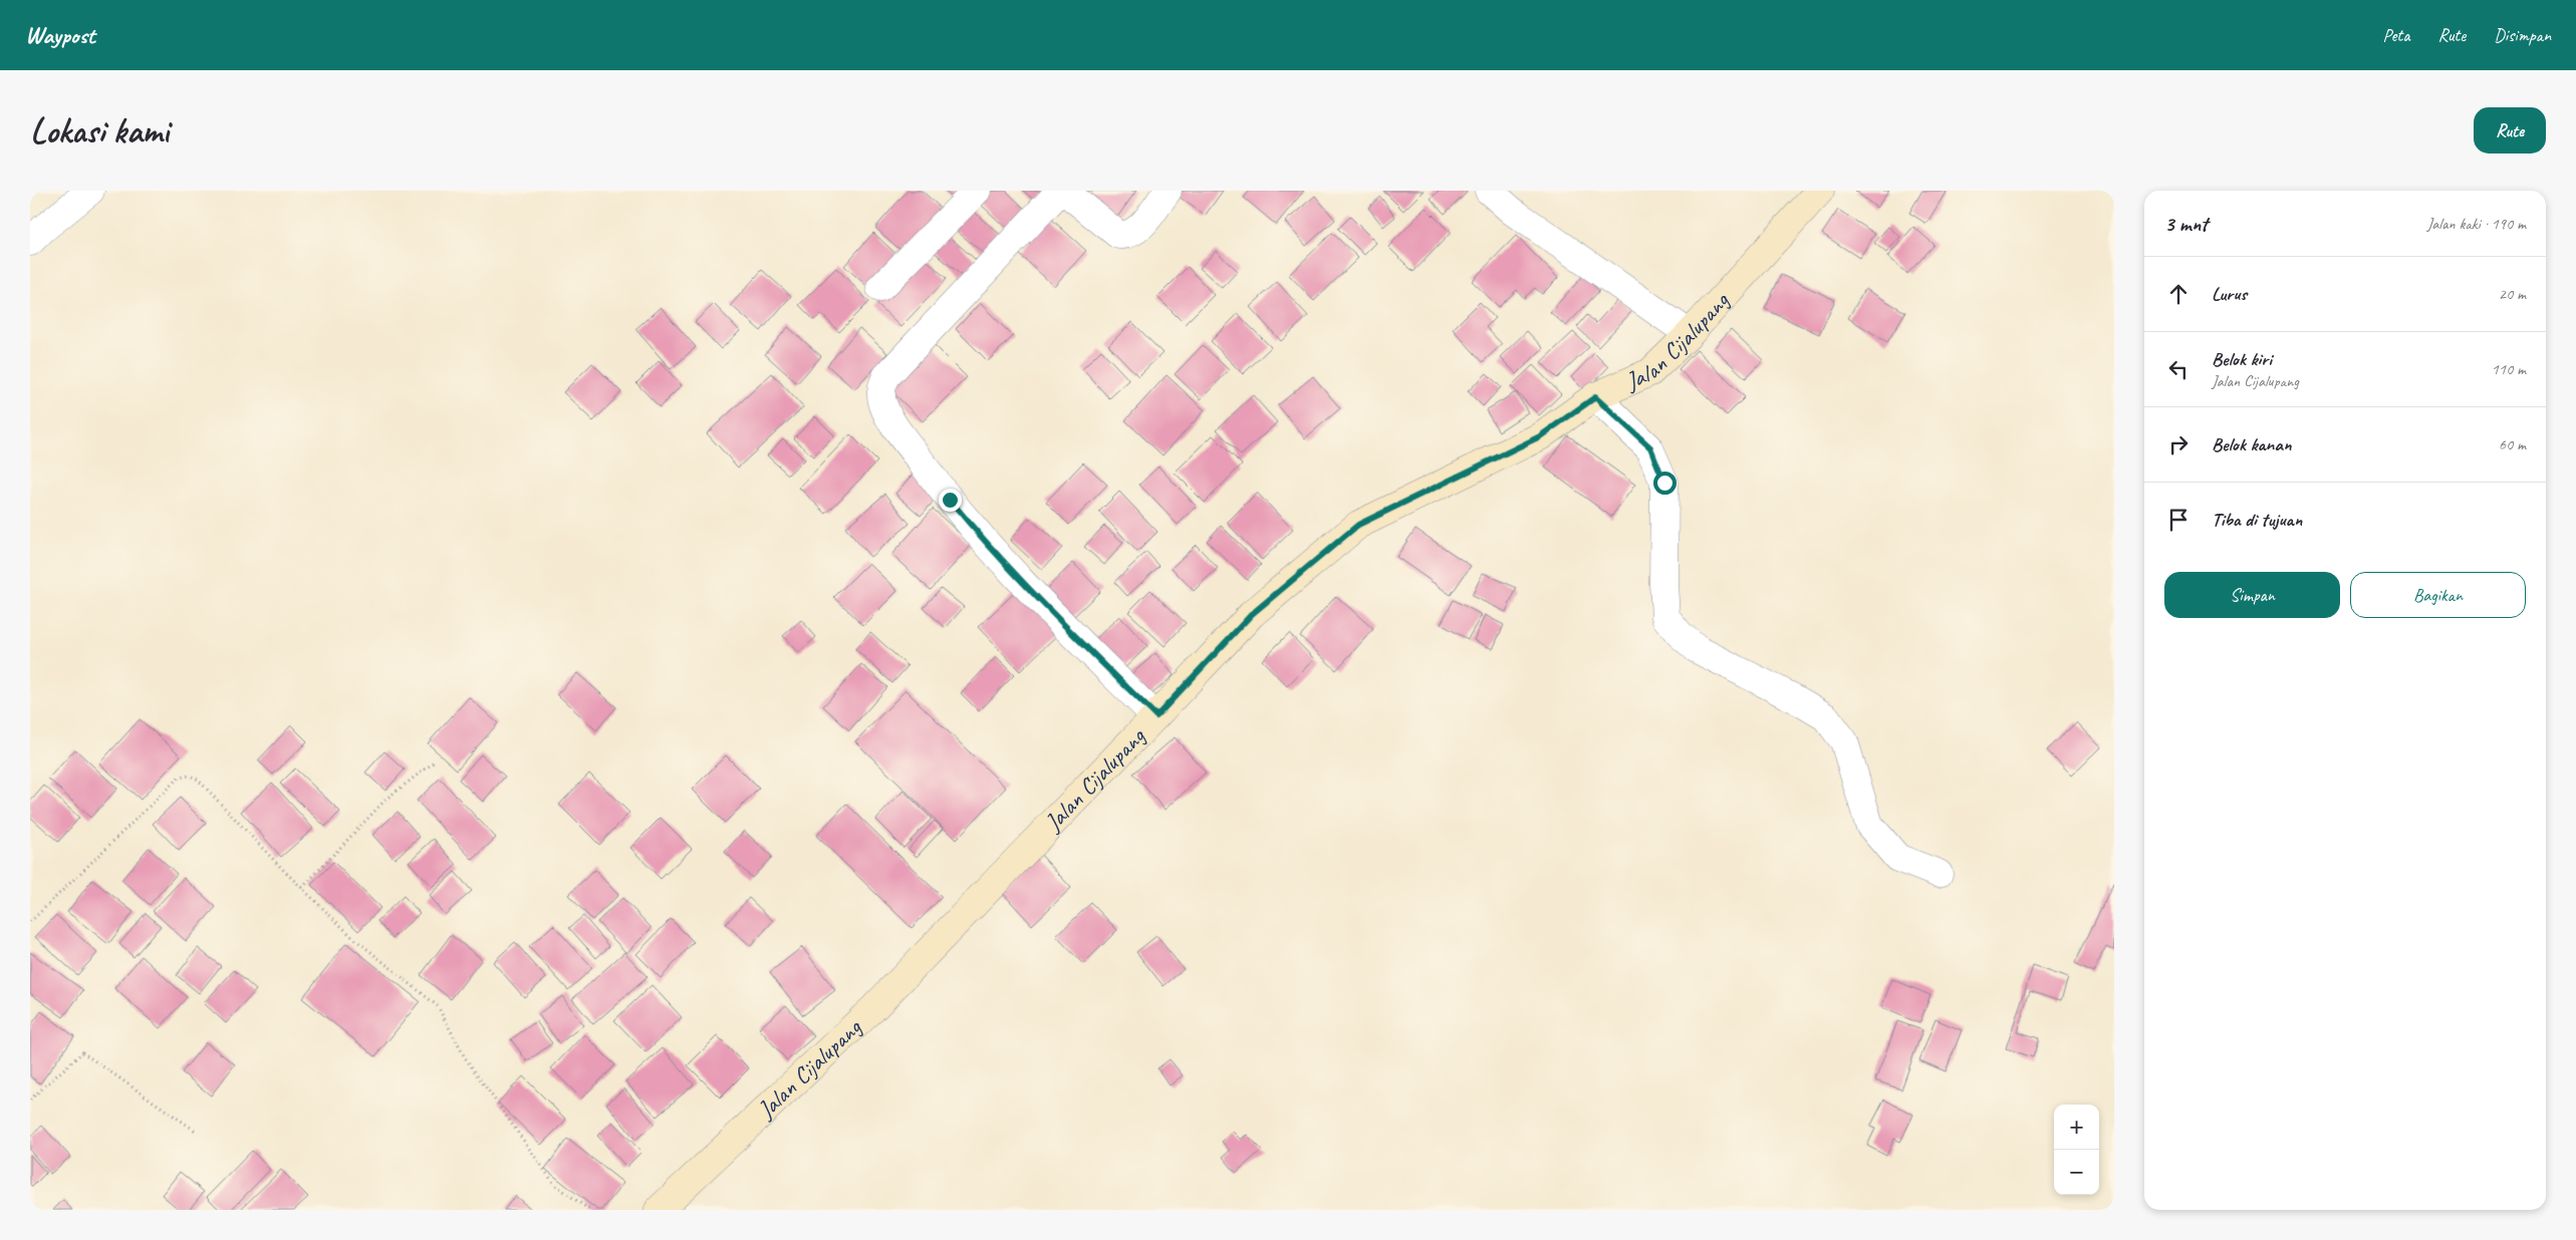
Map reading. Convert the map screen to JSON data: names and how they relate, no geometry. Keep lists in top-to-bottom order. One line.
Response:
{"streets":{"street":["Jalan Cijalupang"]},"page":{"header":"Waypost","nav":["Peta","Rute","Disimpan"],"buttons":["Rute",["Simpan","Bagikan"]],"title":"Lokasi kami","heading":["3 mnt","Jalan kaki · 190 m"],"list":[["Lurus","20 m"],["Belok kiri","Jalan Cijalupang","110 m"],["Belok kanan","60 m"],"Tiba di tujuan"],"map_buttons":["+","−"]}}
